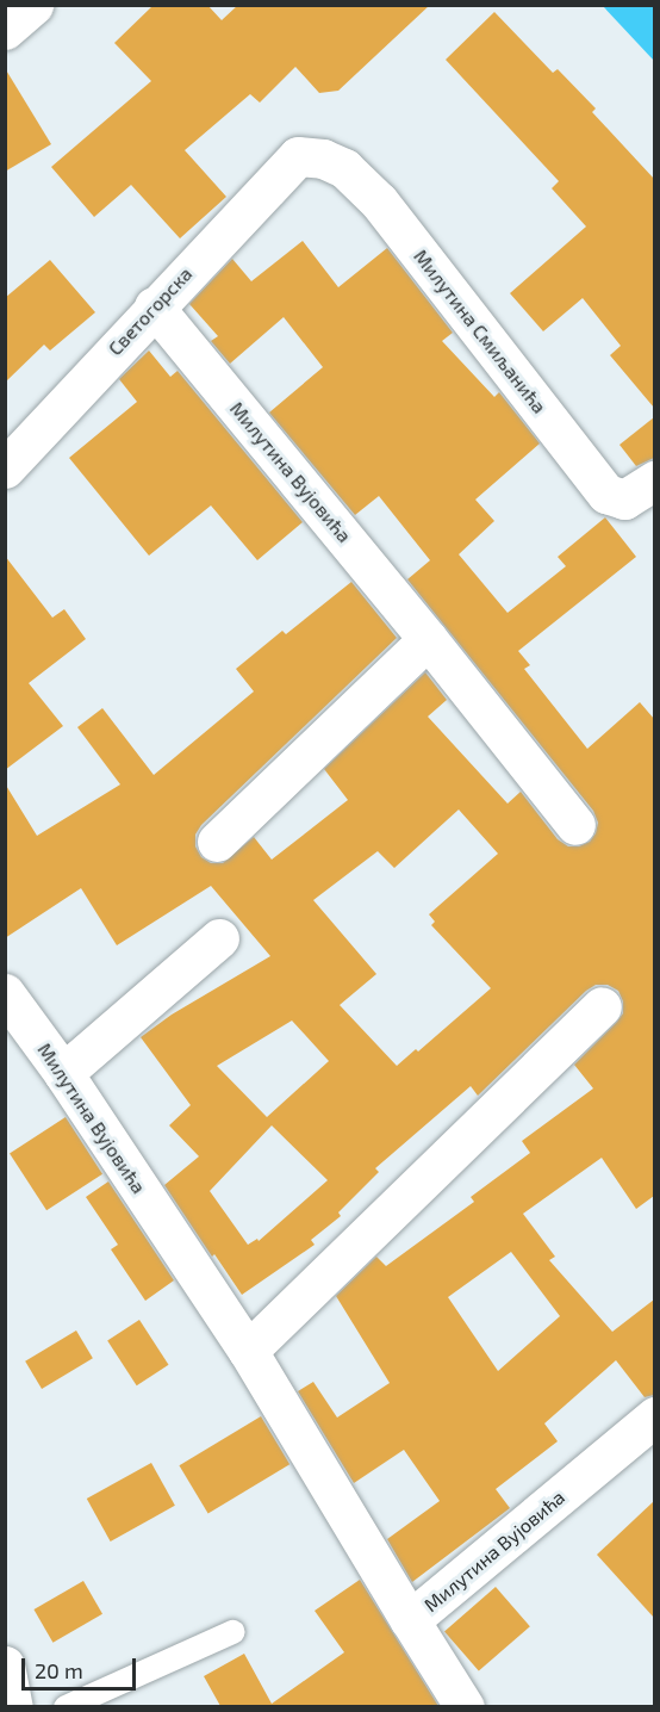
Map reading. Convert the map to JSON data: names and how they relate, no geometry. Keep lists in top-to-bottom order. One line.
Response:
{"streets":{"street":["Светогорска","Милутина Смиљанића","Милутина Вујовића"]},"crossings":[["Светогорска","Милутина Смиљанића"],["Светогорска","Милутина Вујовића"]],"scale_bar":"20 m"}
